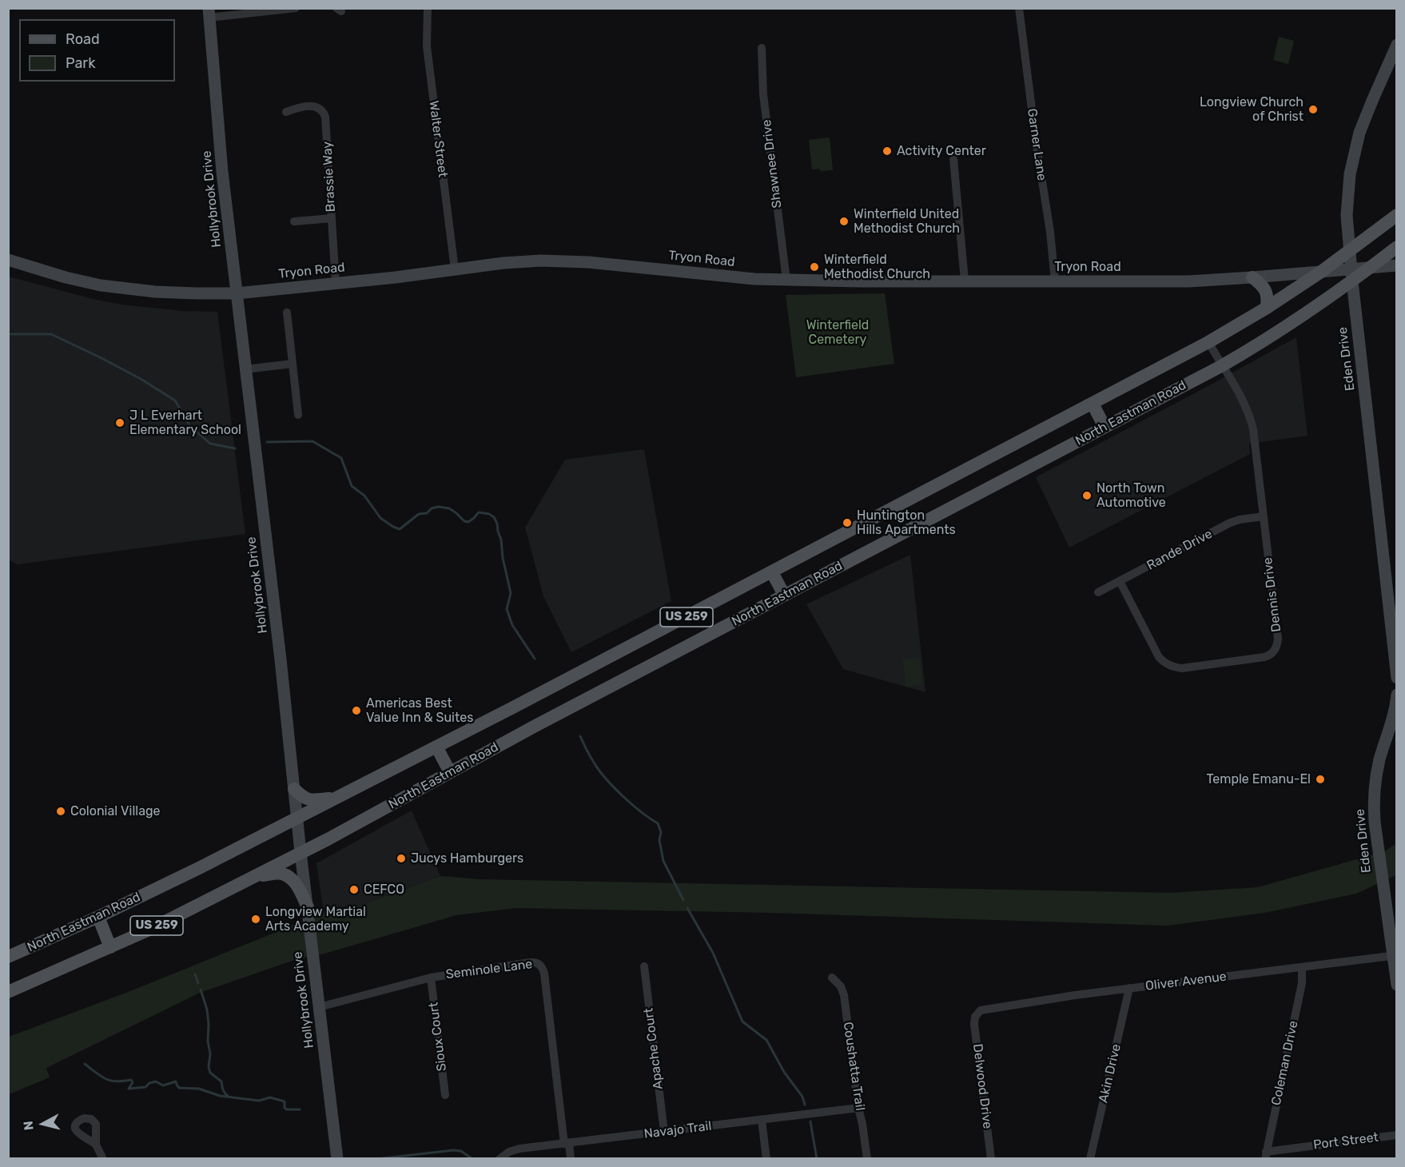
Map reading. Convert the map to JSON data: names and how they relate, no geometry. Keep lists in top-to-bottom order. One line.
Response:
{"streets":{"main road":["North Eastman Road","US 259"],"street":["Walter Street","Garner Lane","Shawnee Drive","Brassie Way","Hollybrook Drive","Tryon Road","Eden Drive","Rande Drive","Dennis Drive","Seminole Lane","Oliver Avenue","Sioux Court","Apache Court","Coleman Drive","Coushatta Trail","Akin Drive","Delwood Drive","Navajo Trail","Port Street"]},"crossings":[["Walter Street","Tryon Road"],["Garner Lane","Tryon Road"],["Shawnee Drive","Tryon Road"],["Brassie Way","Tryon Road"],["Hollybrook Drive","Tryon Road"],["Hollybrook Drive","North Eastman Road"],["Hollybrook Drive","Seminole Lane"],["Tryon Road","Eden Drive"],["Tryon Road","North Eastman Road"],["Eden Drive","North Eastman Road"],["Eden Drive","Oliver Avenue"],["North Eastman Road","Dennis Drive"],["Rande Drive","Dennis Drive"],["Seminole Lane","Sioux Court"],["Seminole Lane","Navajo Trail"],["Oliver Avenue","Coleman Drive"],["Oliver Avenue","Akin Drive"],["Oliver Avenue","Delwood Drive"],["Apache Court","Navajo Trail"],["Coleman Drive","Port Street"],["Coushatta Trail","Navajo Trail"]],"parks":["Winterfield Cemetery"],"places":["Longview Church of Christ","Activity Center","Winterfield United Methodist Church","Winterfield Methodist Church","J L Everhart Elementary School","North Town Automotive","Huntington Hills Apartments","Americas Best Value Inn & Suites","Temple Emanu-El","Colonial Village","Jucys Hamburgers","CEFCO","Longview Martial Arts Academy"],"legend":["Road","Park"],"north":"left"}
